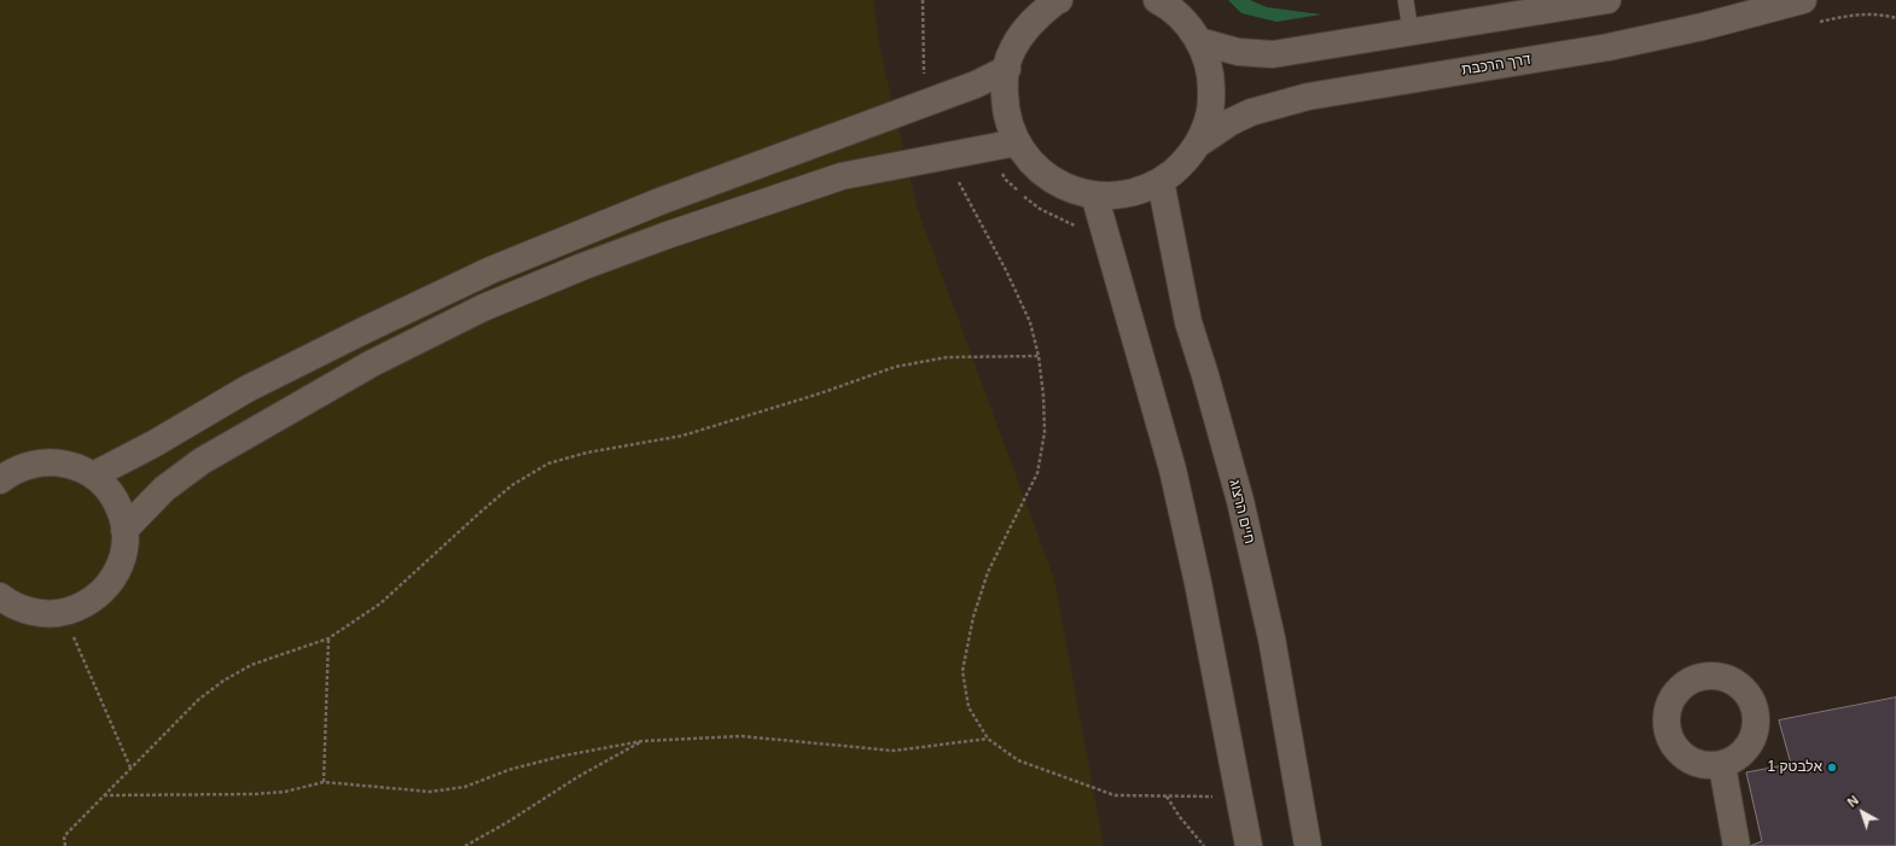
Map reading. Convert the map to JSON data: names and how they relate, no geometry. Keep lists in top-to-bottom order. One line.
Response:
{"streets":{"street":["דרך הרכבת","חיים הרצוג"]},"places":["אלבטק 1"],"north":"top left"}
